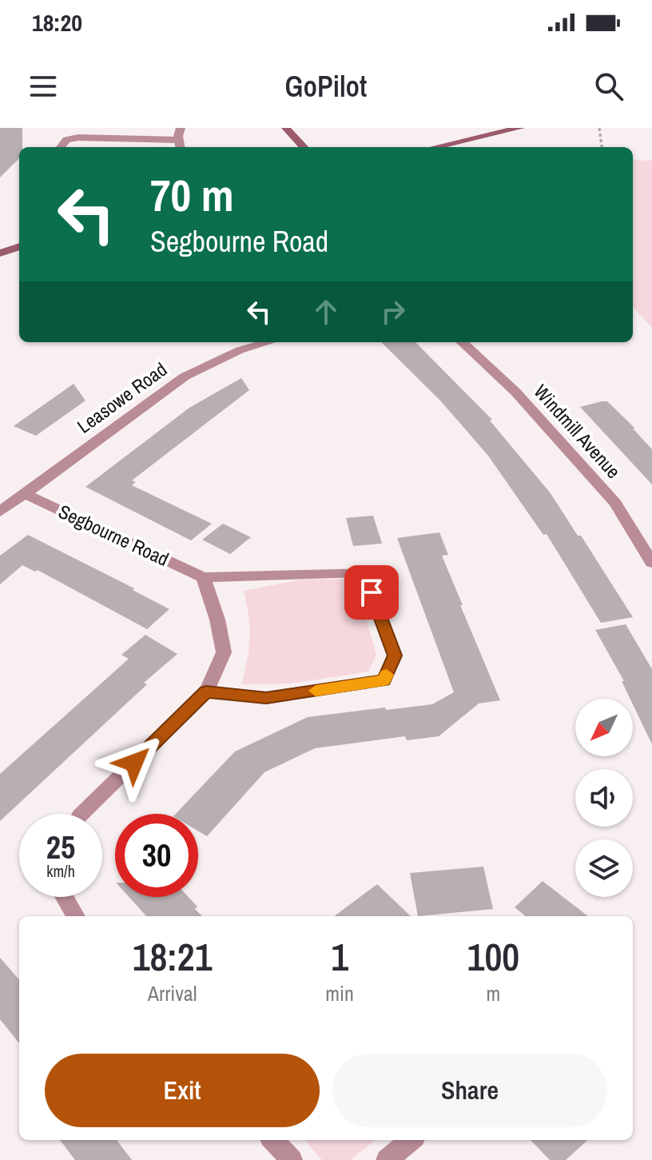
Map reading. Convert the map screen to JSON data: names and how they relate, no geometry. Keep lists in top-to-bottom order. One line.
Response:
{"streets":{"street":["Leasowe Road","Windmill Avenue","Segbourne Road"]},"crossings":[["Leasowe Road","Segbourne Road"]],"north":"bottom left","page":{"status":"18:20","header":"GoPilot","turn":["70 m","Segbourne Road"],"speed":"25 km/h","limit":"30","eta":["18:21","Arrival","1","min","100","m"],"buttons":["Exit","Share"]}}
